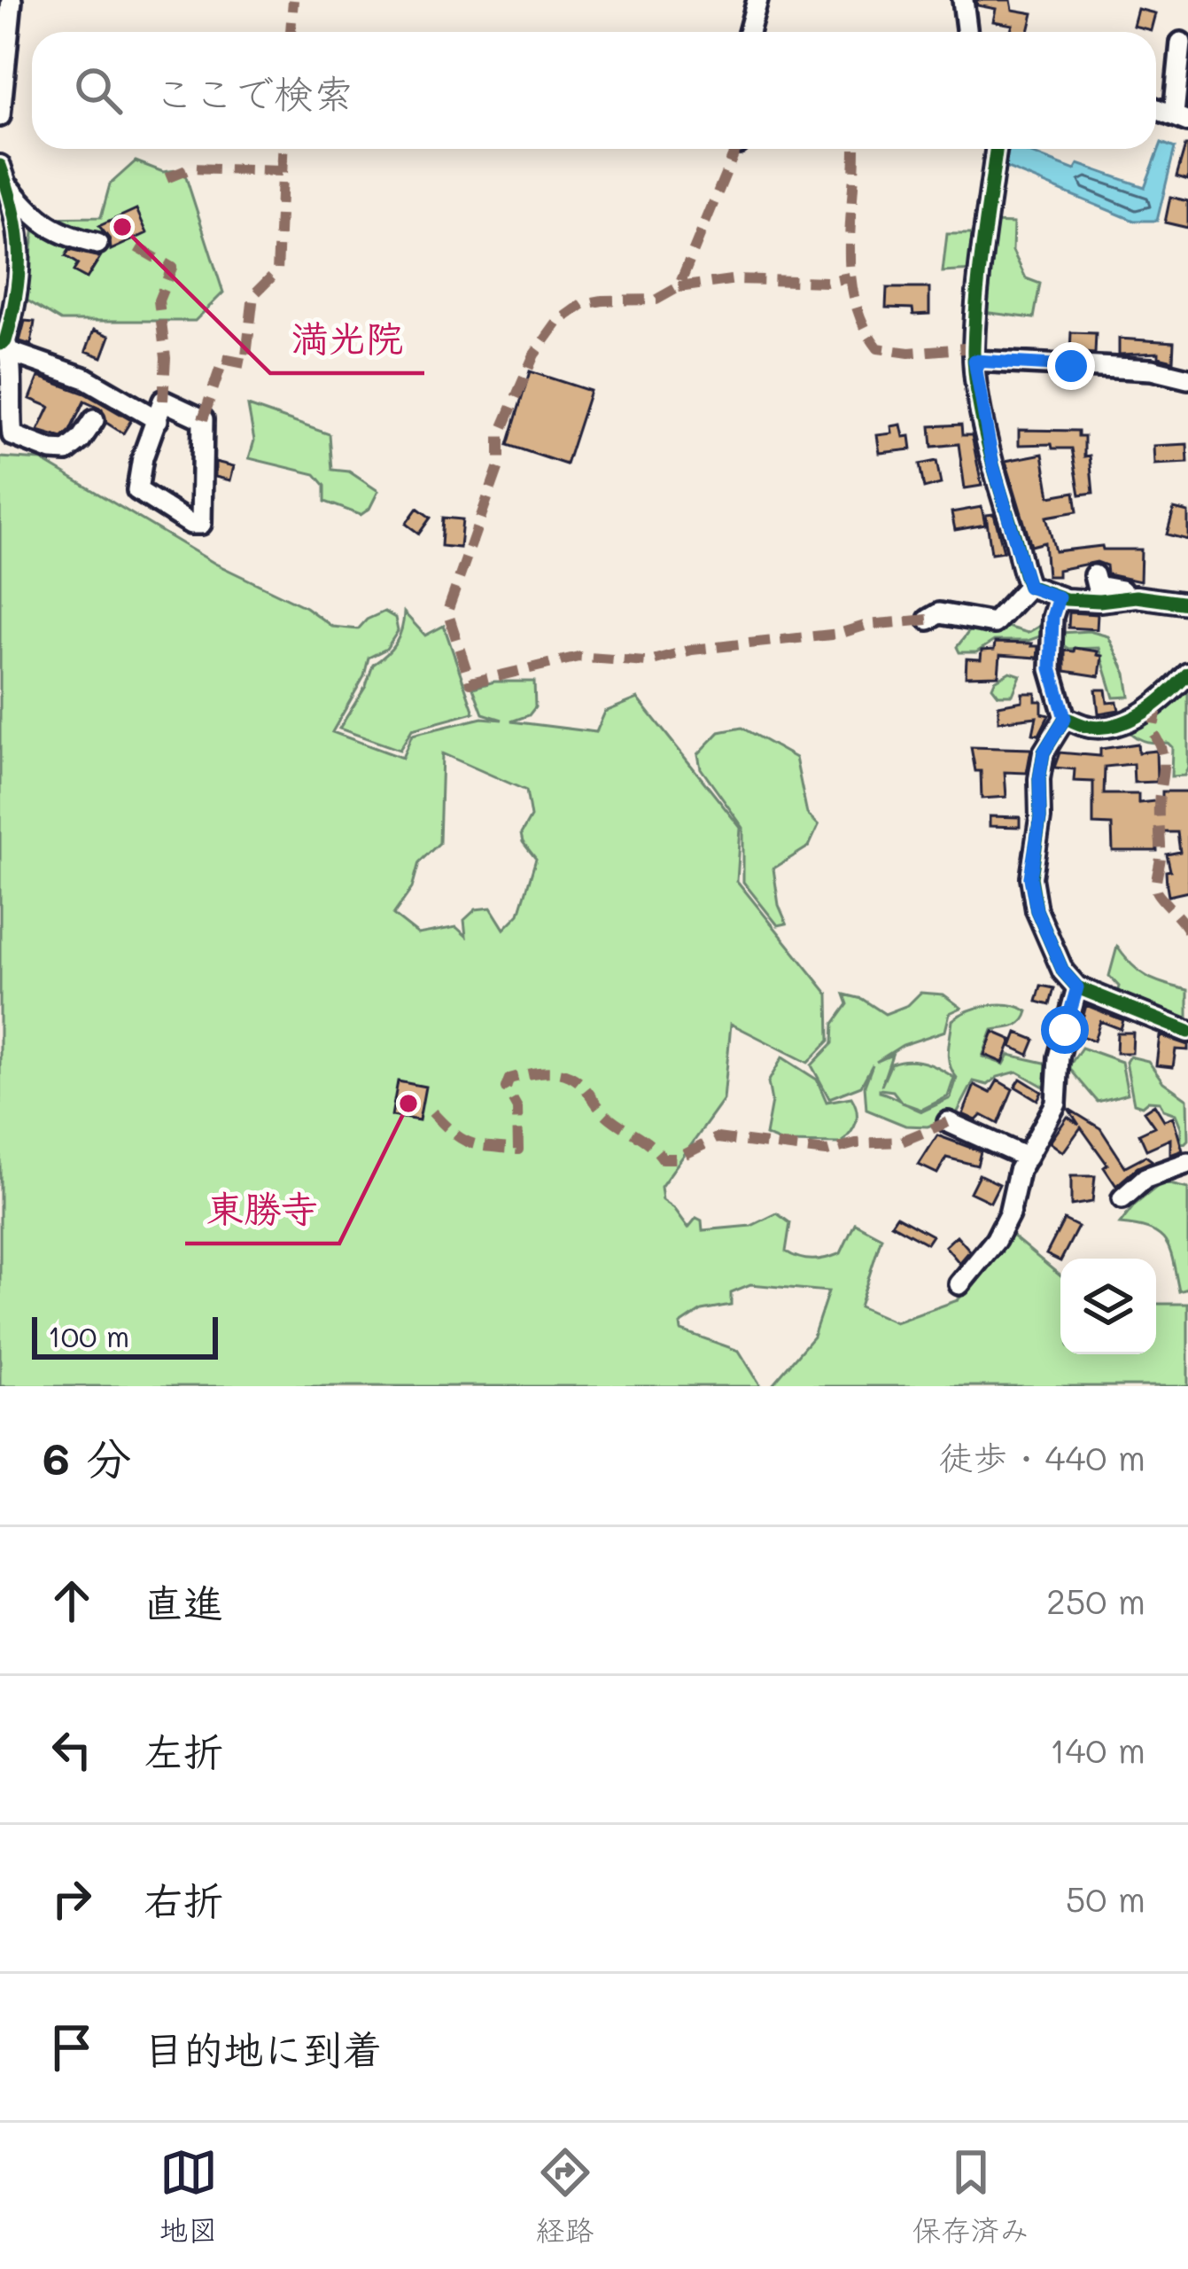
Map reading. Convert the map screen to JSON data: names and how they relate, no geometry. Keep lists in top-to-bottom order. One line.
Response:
{"places":["満光院","東勝寺"],"scale_bar":"100 m","page":{"search":"ここで検索","scale":"100 m","heading":["6 分","徒歩 · 440 m"],"list":[["直進","250 m"],["左折","140 m"],["右折","50 m"],"目的地に到着"],"nav":["地図","経路","保存済み"]}}
